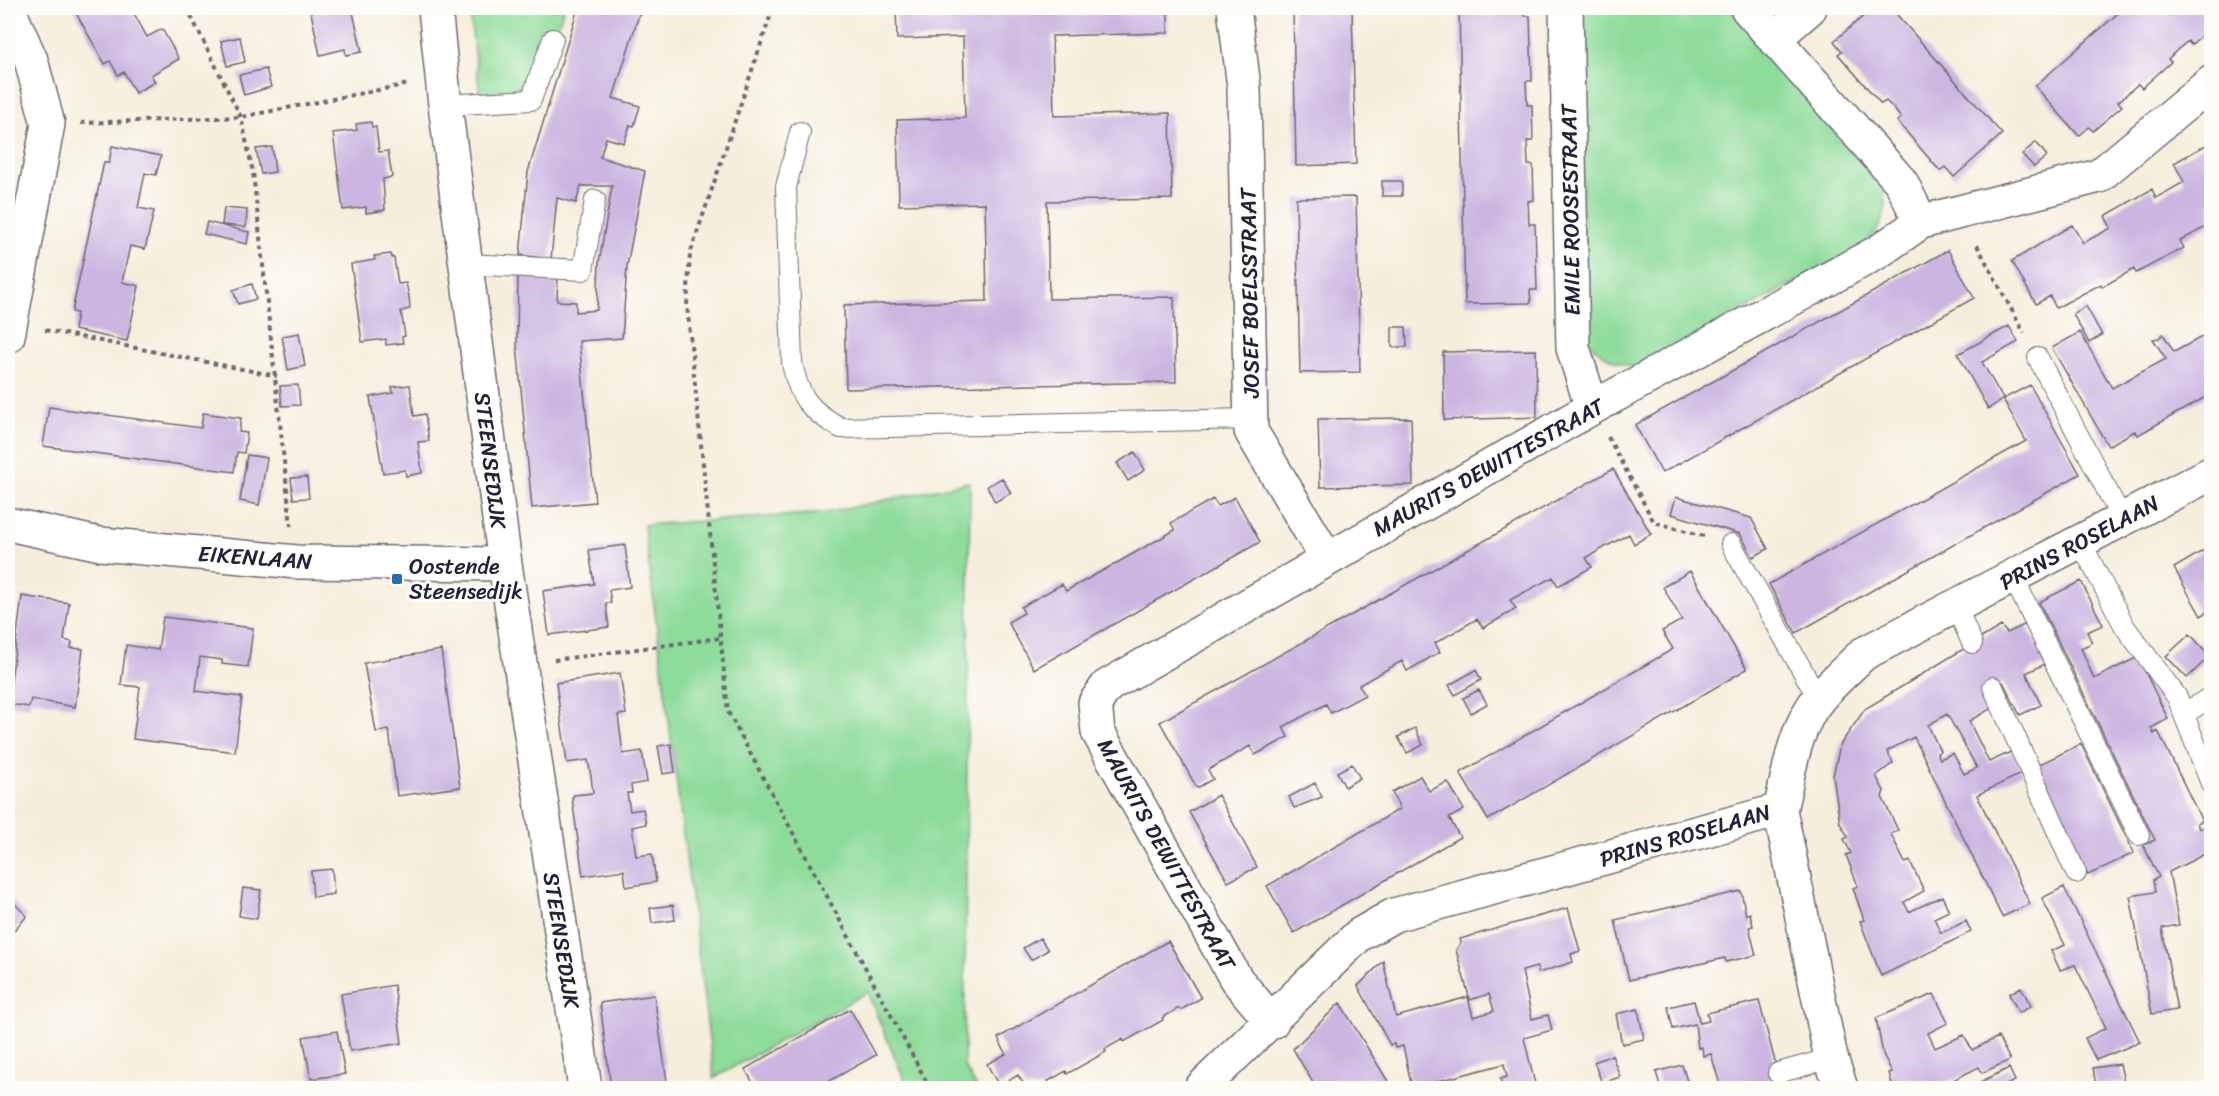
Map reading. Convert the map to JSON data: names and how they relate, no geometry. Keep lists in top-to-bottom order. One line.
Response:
{"streets":{"street":["EMILE ROOSESTRAAT","JOSEF BOELSSTRAAT","STEENSEDIJK","MAURITS DEWITTESTRAAT","PRINS ROSELAAN","EIKENLAAN"]},"crossings":[["EMILE ROOSESTRAAT","MAURITS DEWITTESTRAAT"],["JOSEF BOELSSTRAAT","MAURITS DEWITTESTRAAT"],["STEENSEDIJK","EIKENLAAN"],["MAURITS DEWITTESTRAAT","PRINS ROSELAAN"]],"places":{"transit":["Oostende Steensedijk"]}}
